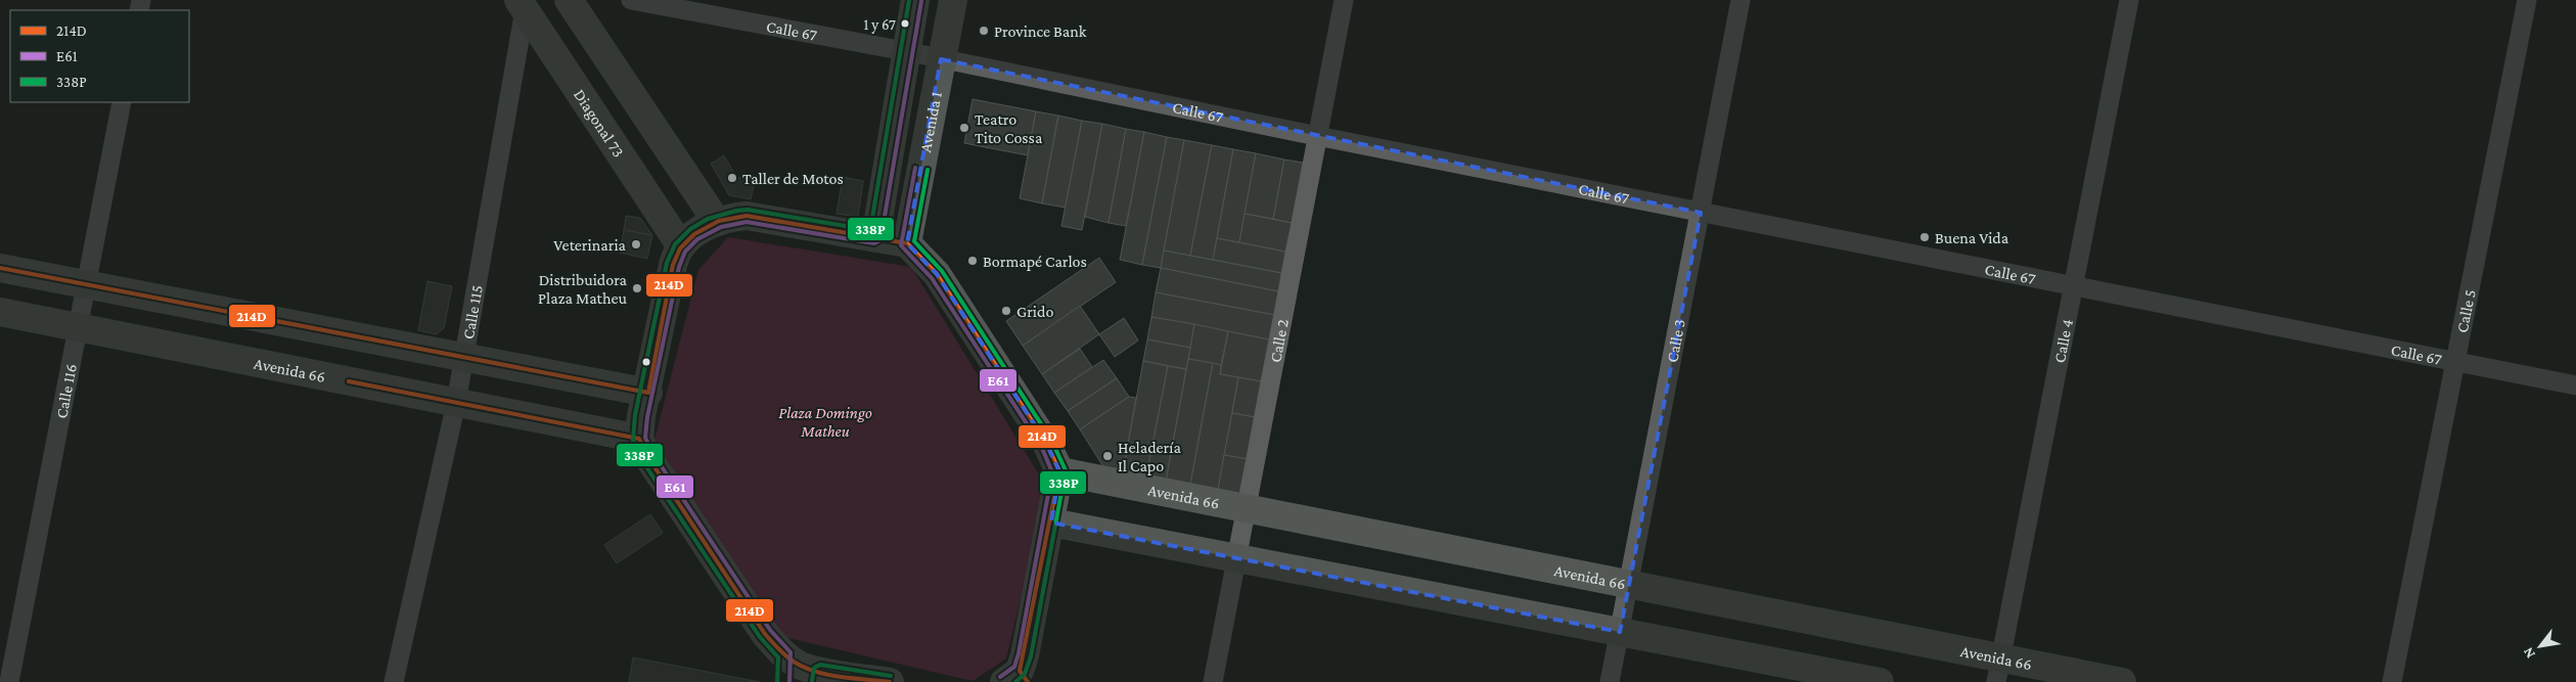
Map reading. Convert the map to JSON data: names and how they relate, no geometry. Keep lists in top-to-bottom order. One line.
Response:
{"streets":{"main road":["Avenida 1","Diagonal 73","Avenida 66"],"street":["Calle 67","Calle 5","Calle 115","Calle 2","Calle 4","Calle 3","Calle 116"]},"crossings":[["Calle 67","Avenida 1"],["Calle 67","Calle 5"],["Calle 67","Calle 2"],["Calle 67","Calle 4"],["Calle 67","Calle 3"],["Diagonal 73","Calle 115"],["Calle 115","Avenida 66"],["Calle 2","Avenida 66"],["Calle 4","Avenida 66"],["Calle 3","Avenida 66"],["Avenida 66","Calle 116"]],"parks":["Plaza Domingo Matheu"],"places":["1 y 67","Province Bank","Teatro Tito Cossa","Taller de Motos","Buena Vida","Veterinaria","Bormapé Carlos","Distribuidora Plaza Matheu","Grido","Heladería Il Capo"],"lines":["transit line 338P","transit line E61","transit line 214D"],"legend":["214D","E61","338P"],"north":"bottom left"}
